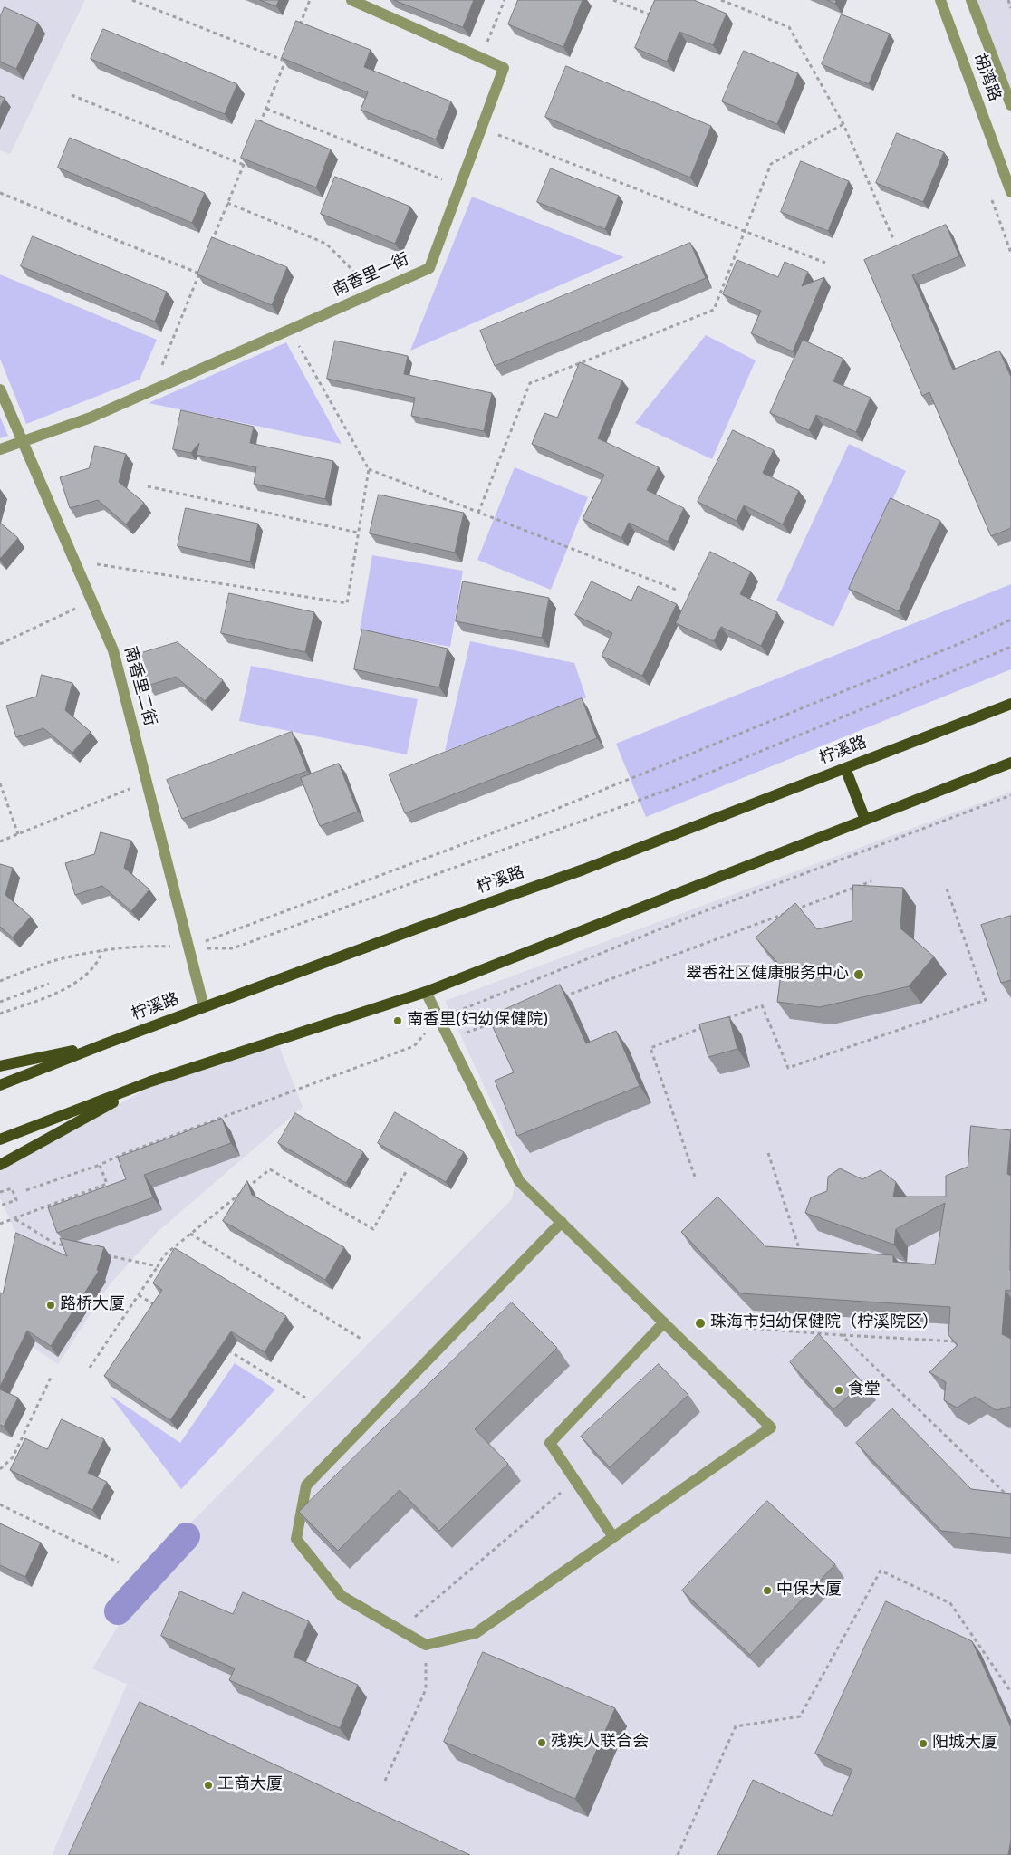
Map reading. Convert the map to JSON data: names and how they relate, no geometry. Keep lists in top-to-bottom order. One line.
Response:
{"streets":{"main road":["柠溪路"],"street":["胡湾路","南香里一街","南香里二街"]},"crossings":[["南香里一街","南香里二街"],["南香里二街","柠溪路"]],"places":["翠香社区健康服务中心","南香里(妇幼保健院)","路桥大厦","珠海市妇幼保健院（柠溪院区）","食堂","中保大厦","残疾人联合会","阳城大厦","工商大厦"]}
